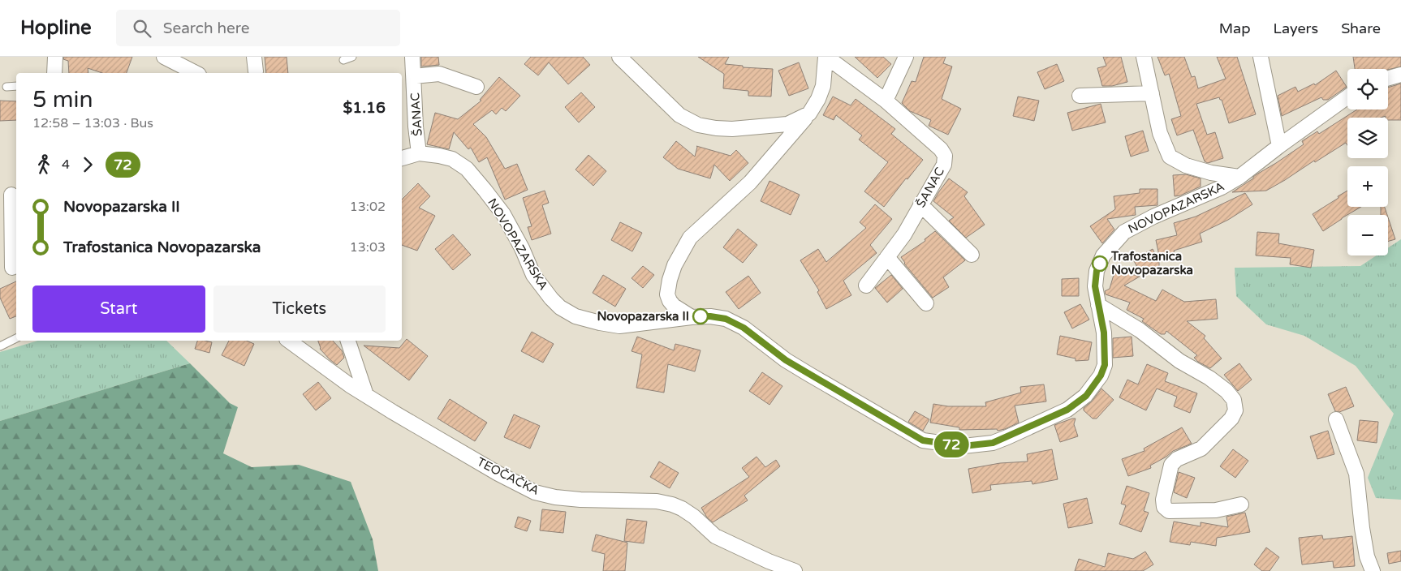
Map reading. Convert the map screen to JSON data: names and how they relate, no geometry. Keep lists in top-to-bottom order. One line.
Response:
{"streets":{"street":["ŠANAC","NOVOPAZARSKA","TEOČAČKA"]},"crossings":[["ŠANAC","NOVOPAZARSKA"]],"places":["Trafostanica Novopazarska","Novopazarska II"],"lines":["bus line 72"],"page":{"header":"Hopline","search":"Search here","nav":["Map","Layers","Share"],"on_map":"72","map_buttons":["+","−"],"heading":["5 min","12:58 – 13:03 · Bus","$1.16"],"legs":["4","72"],"list":[{"name":"Novopazarska II","value":"13:02"},{"name":"Trafostanica Novopazarska","value":"13:03"}],"buttons":["Start","Tickets"]}}
